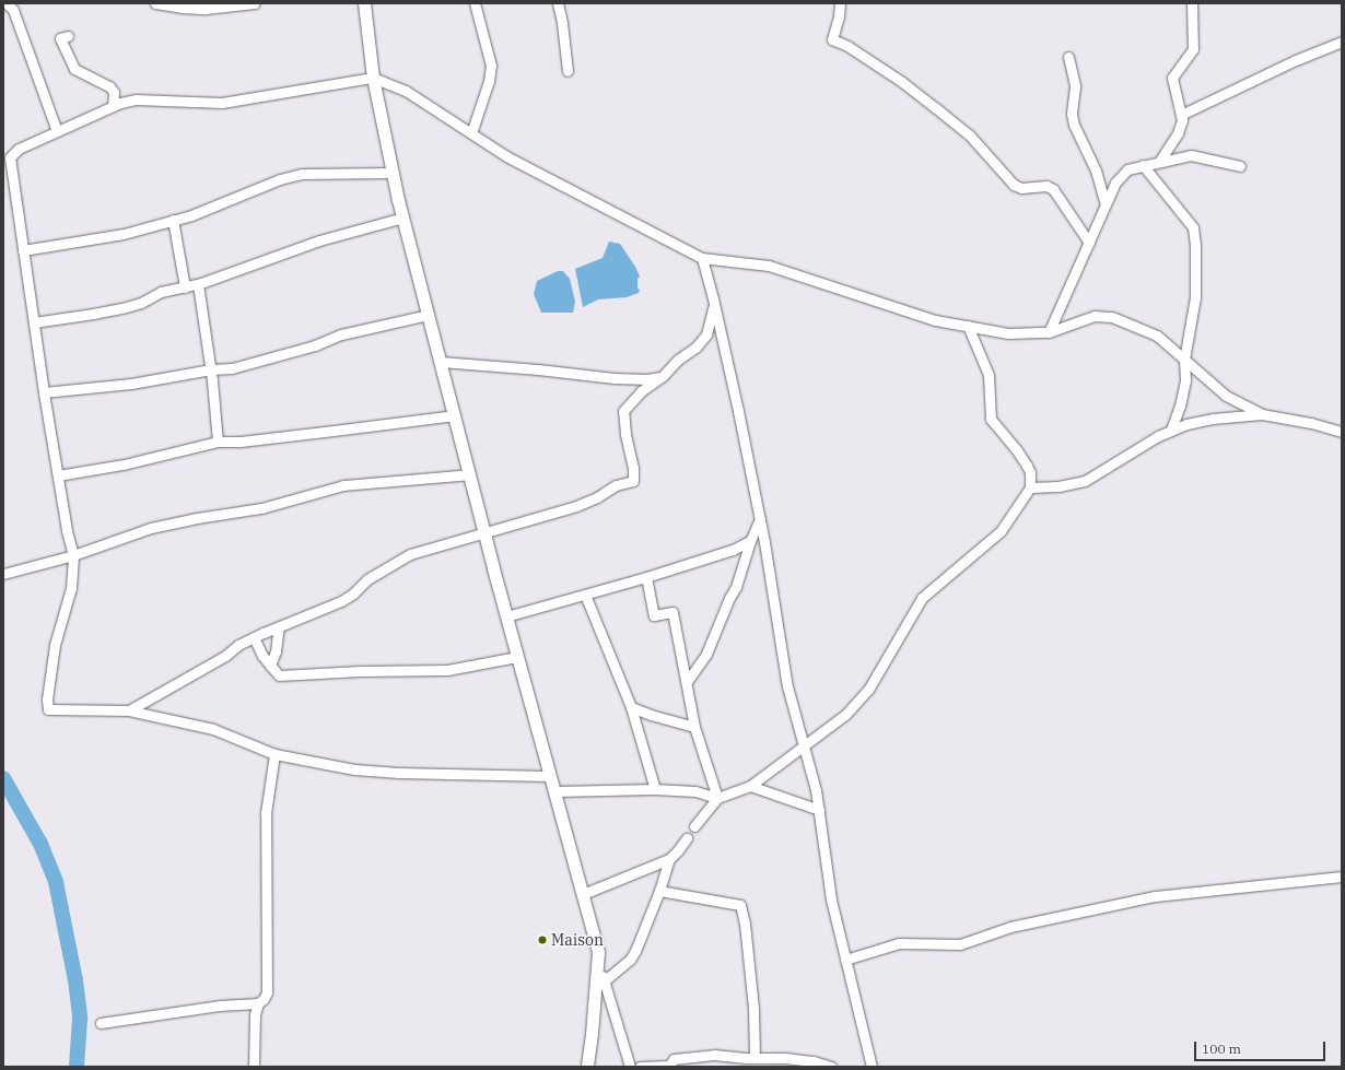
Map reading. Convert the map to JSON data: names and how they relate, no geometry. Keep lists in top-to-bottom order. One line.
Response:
{"places":["Maison"],"scale_bar":"100 m"}
